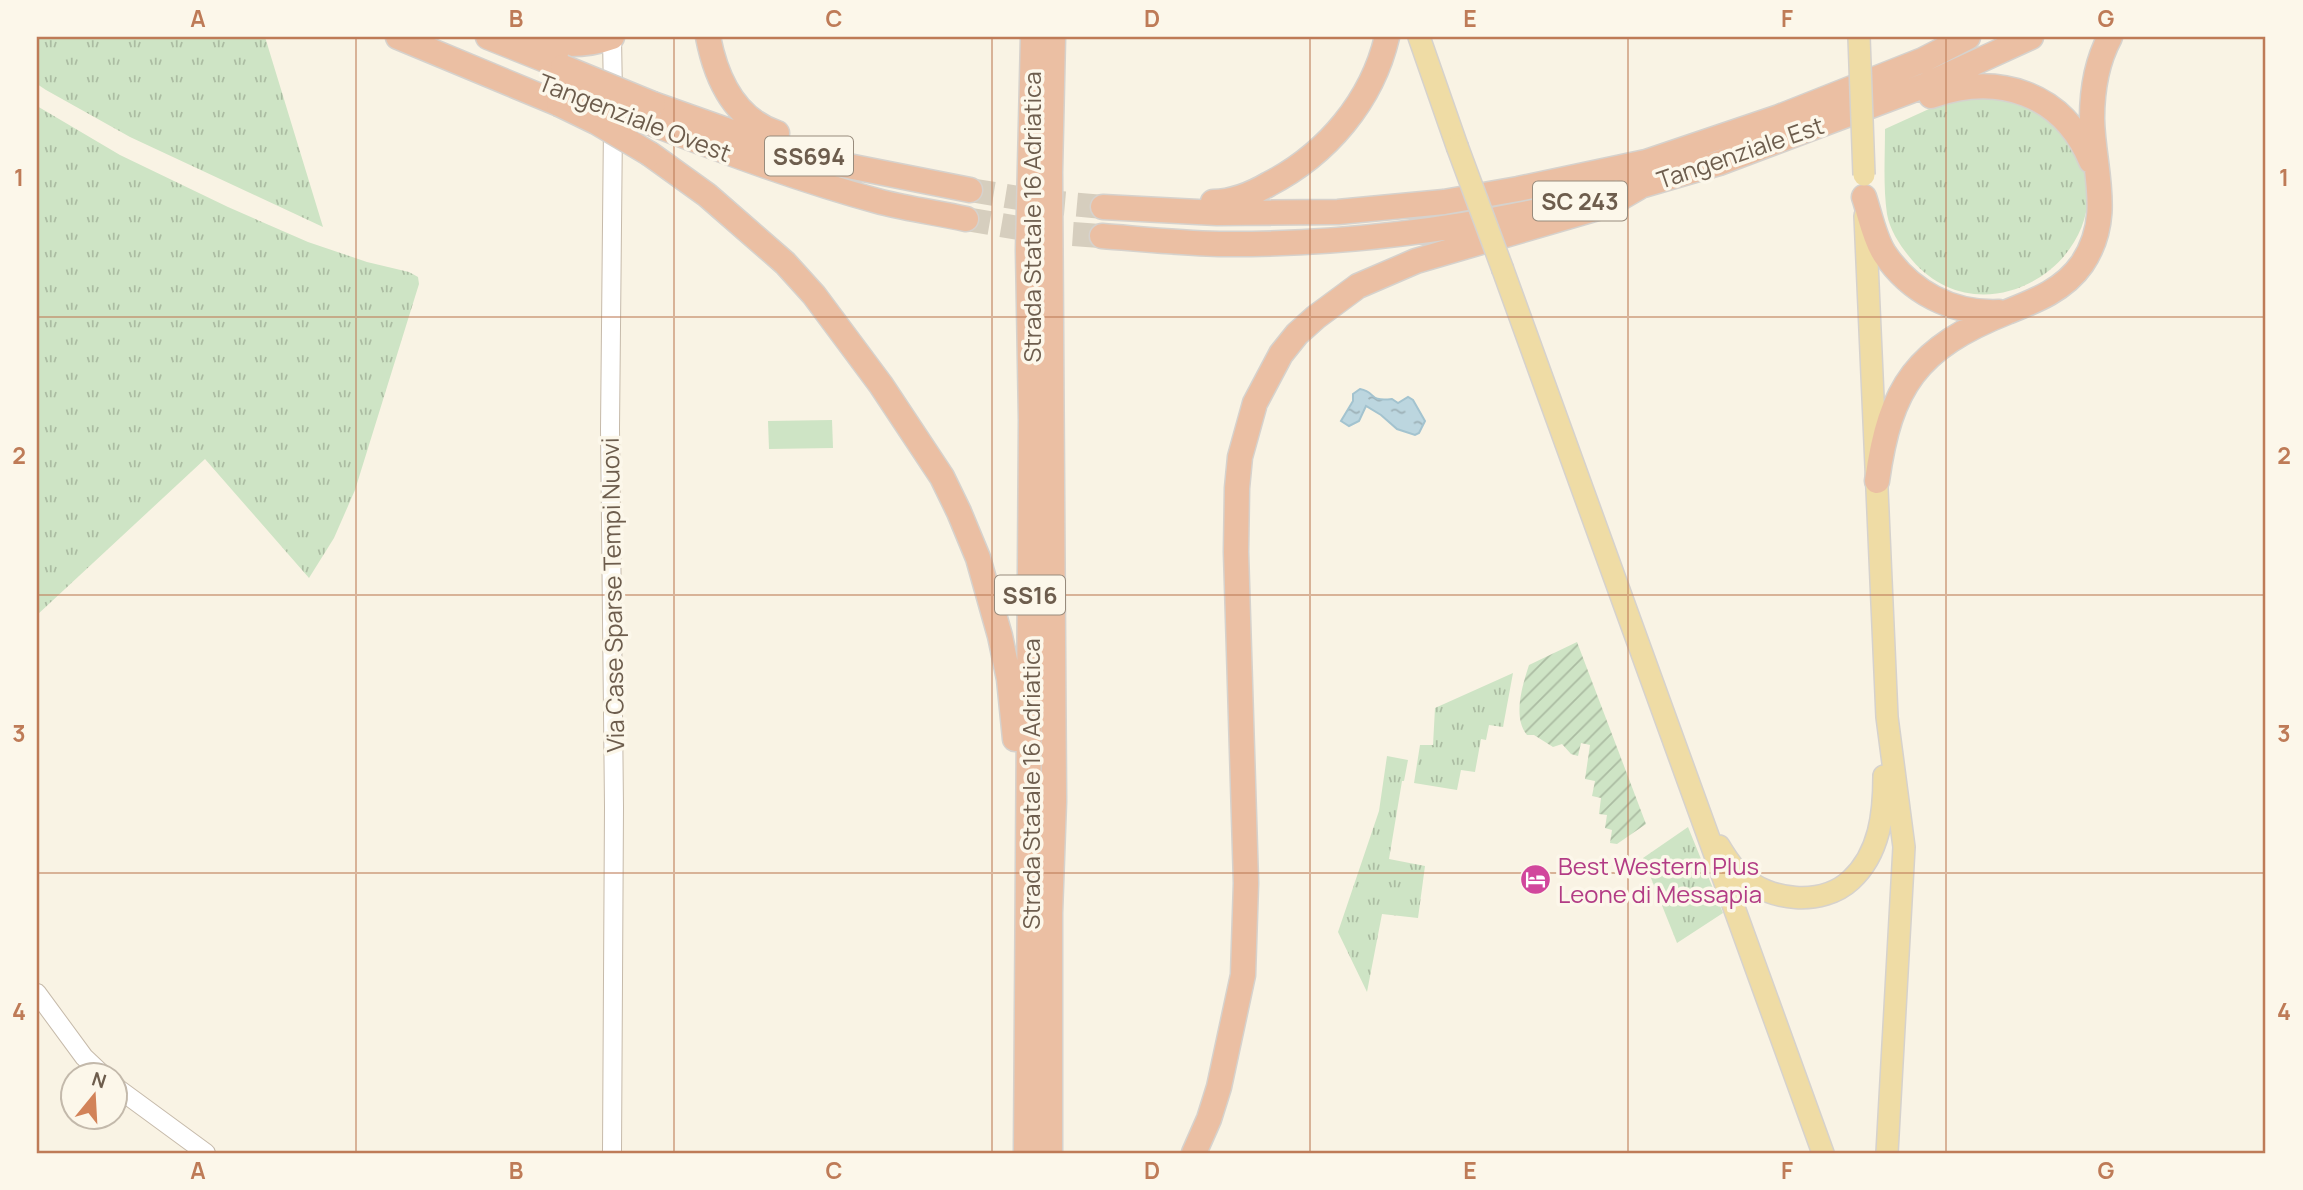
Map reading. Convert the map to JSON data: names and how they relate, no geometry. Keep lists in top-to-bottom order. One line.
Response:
{"streets":{"highway":["Tangenziale Ovest","Tangenziale Est","SS694","SC 243","Strada Statale 16 Adriatica","SS16"],"street":["Via Case Sparse Tempi Nuovi"]},"places":{"hotel":["Best Western Plus Leone di Messapia"]},"north":"top","grid":{"columns":["A","B","C","D","E","F","G"],"rows":["1","2","3","4"]}}
